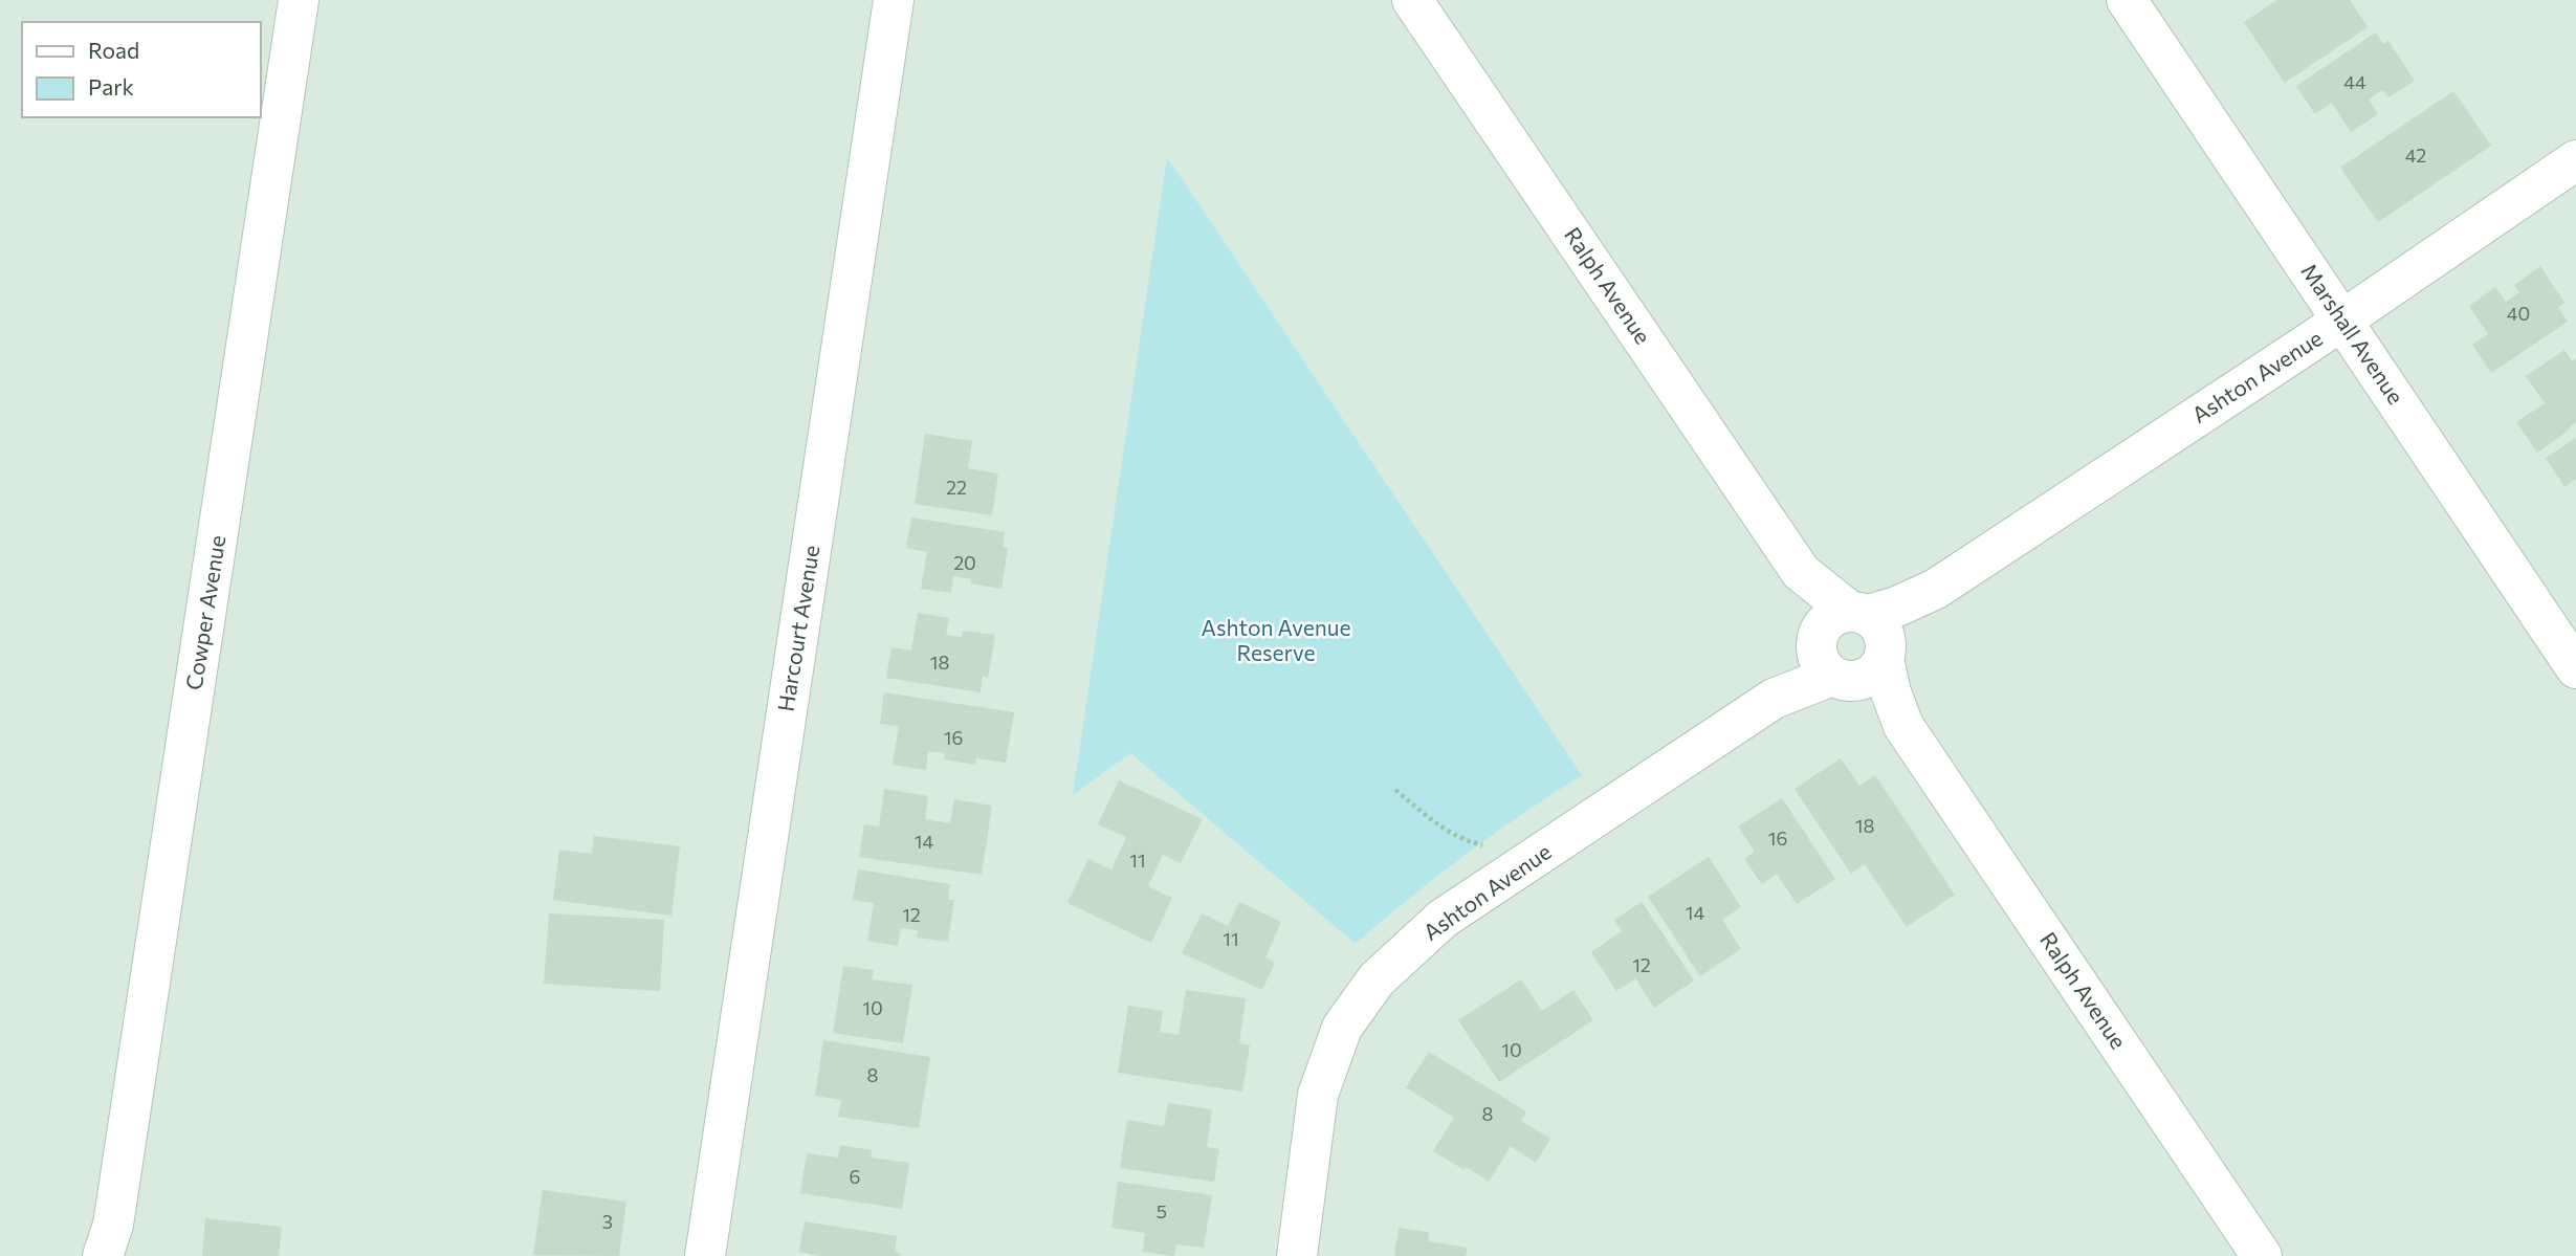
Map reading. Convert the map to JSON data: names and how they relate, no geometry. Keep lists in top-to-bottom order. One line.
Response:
{"streets":{"street":["Ralph Avenue","Marshall Avenue","Ashton Avenue","Cowper Avenue","Harcourt Avenue"]},"crossings":[["Ralph Avenue","Ashton Avenue"],["Marshall Avenue","Ashton Avenue"]],"parks":["Ashton Avenue Reserve"],"house_numbers":["44","42","40","22","20","18","16","18","16","14","11","14","12","11","12","10","10","8","8","6","5","3"],"legend":["Road","Park"]}
